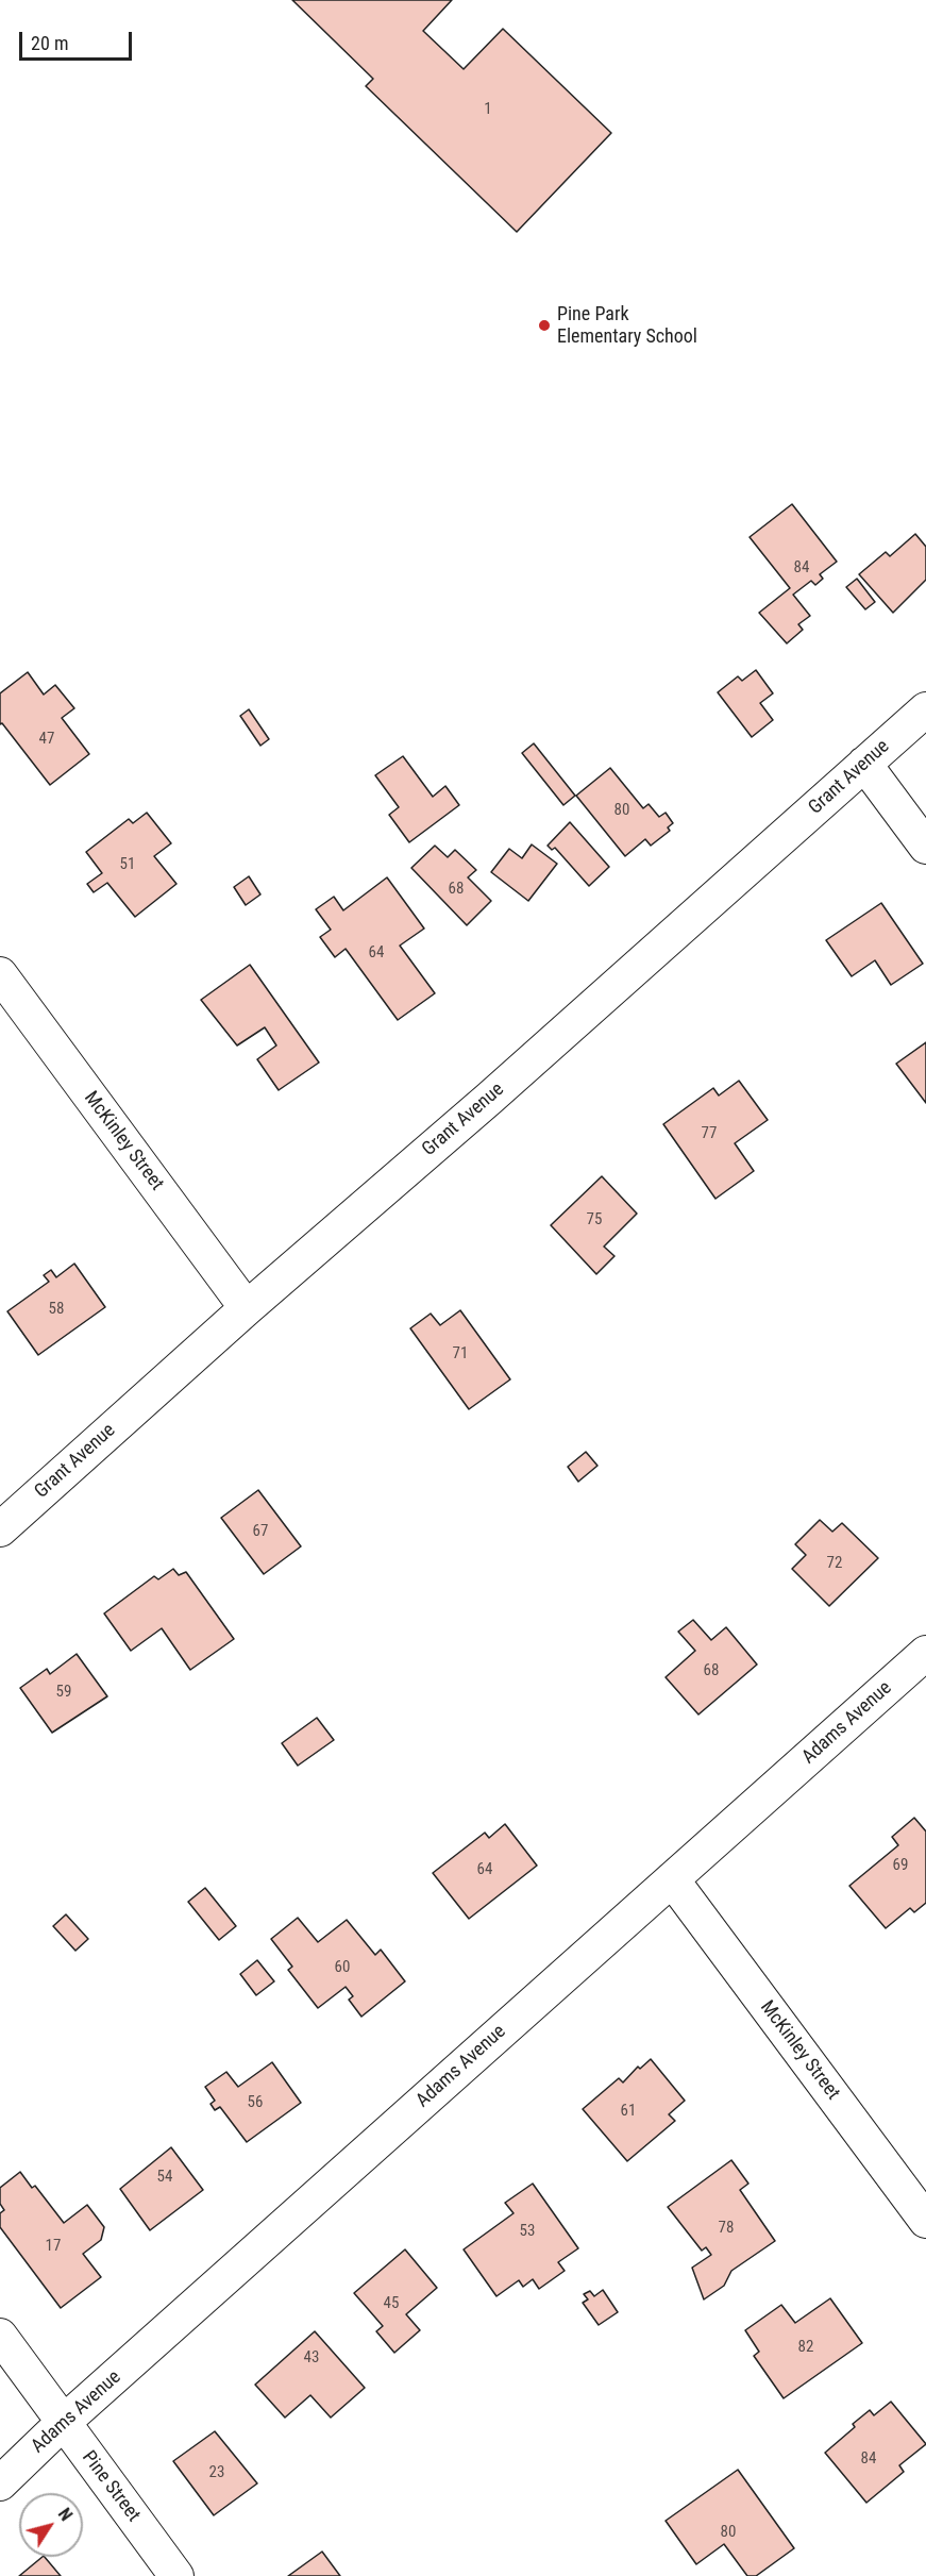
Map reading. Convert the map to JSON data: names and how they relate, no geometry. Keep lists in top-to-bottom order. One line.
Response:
{"streets":{"street":["Grant Avenue","McKinley Street","Adams Avenue","Pine Street"]},"crossings":[["Grant Avenue","McKinley Street"],["McKinley Street","Adams Avenue"],["Adams Avenue","Pine Street"]],"places":["Pine Park Elementary School"],"house_numbers":["1","84","47","80","51","68","64","77","75","58","71","67","72","68","59","69","64","60","56","61","54","78","53","17","45","82","43","84","23","80"],"scale_bar":"20 m","north":"top right"}
